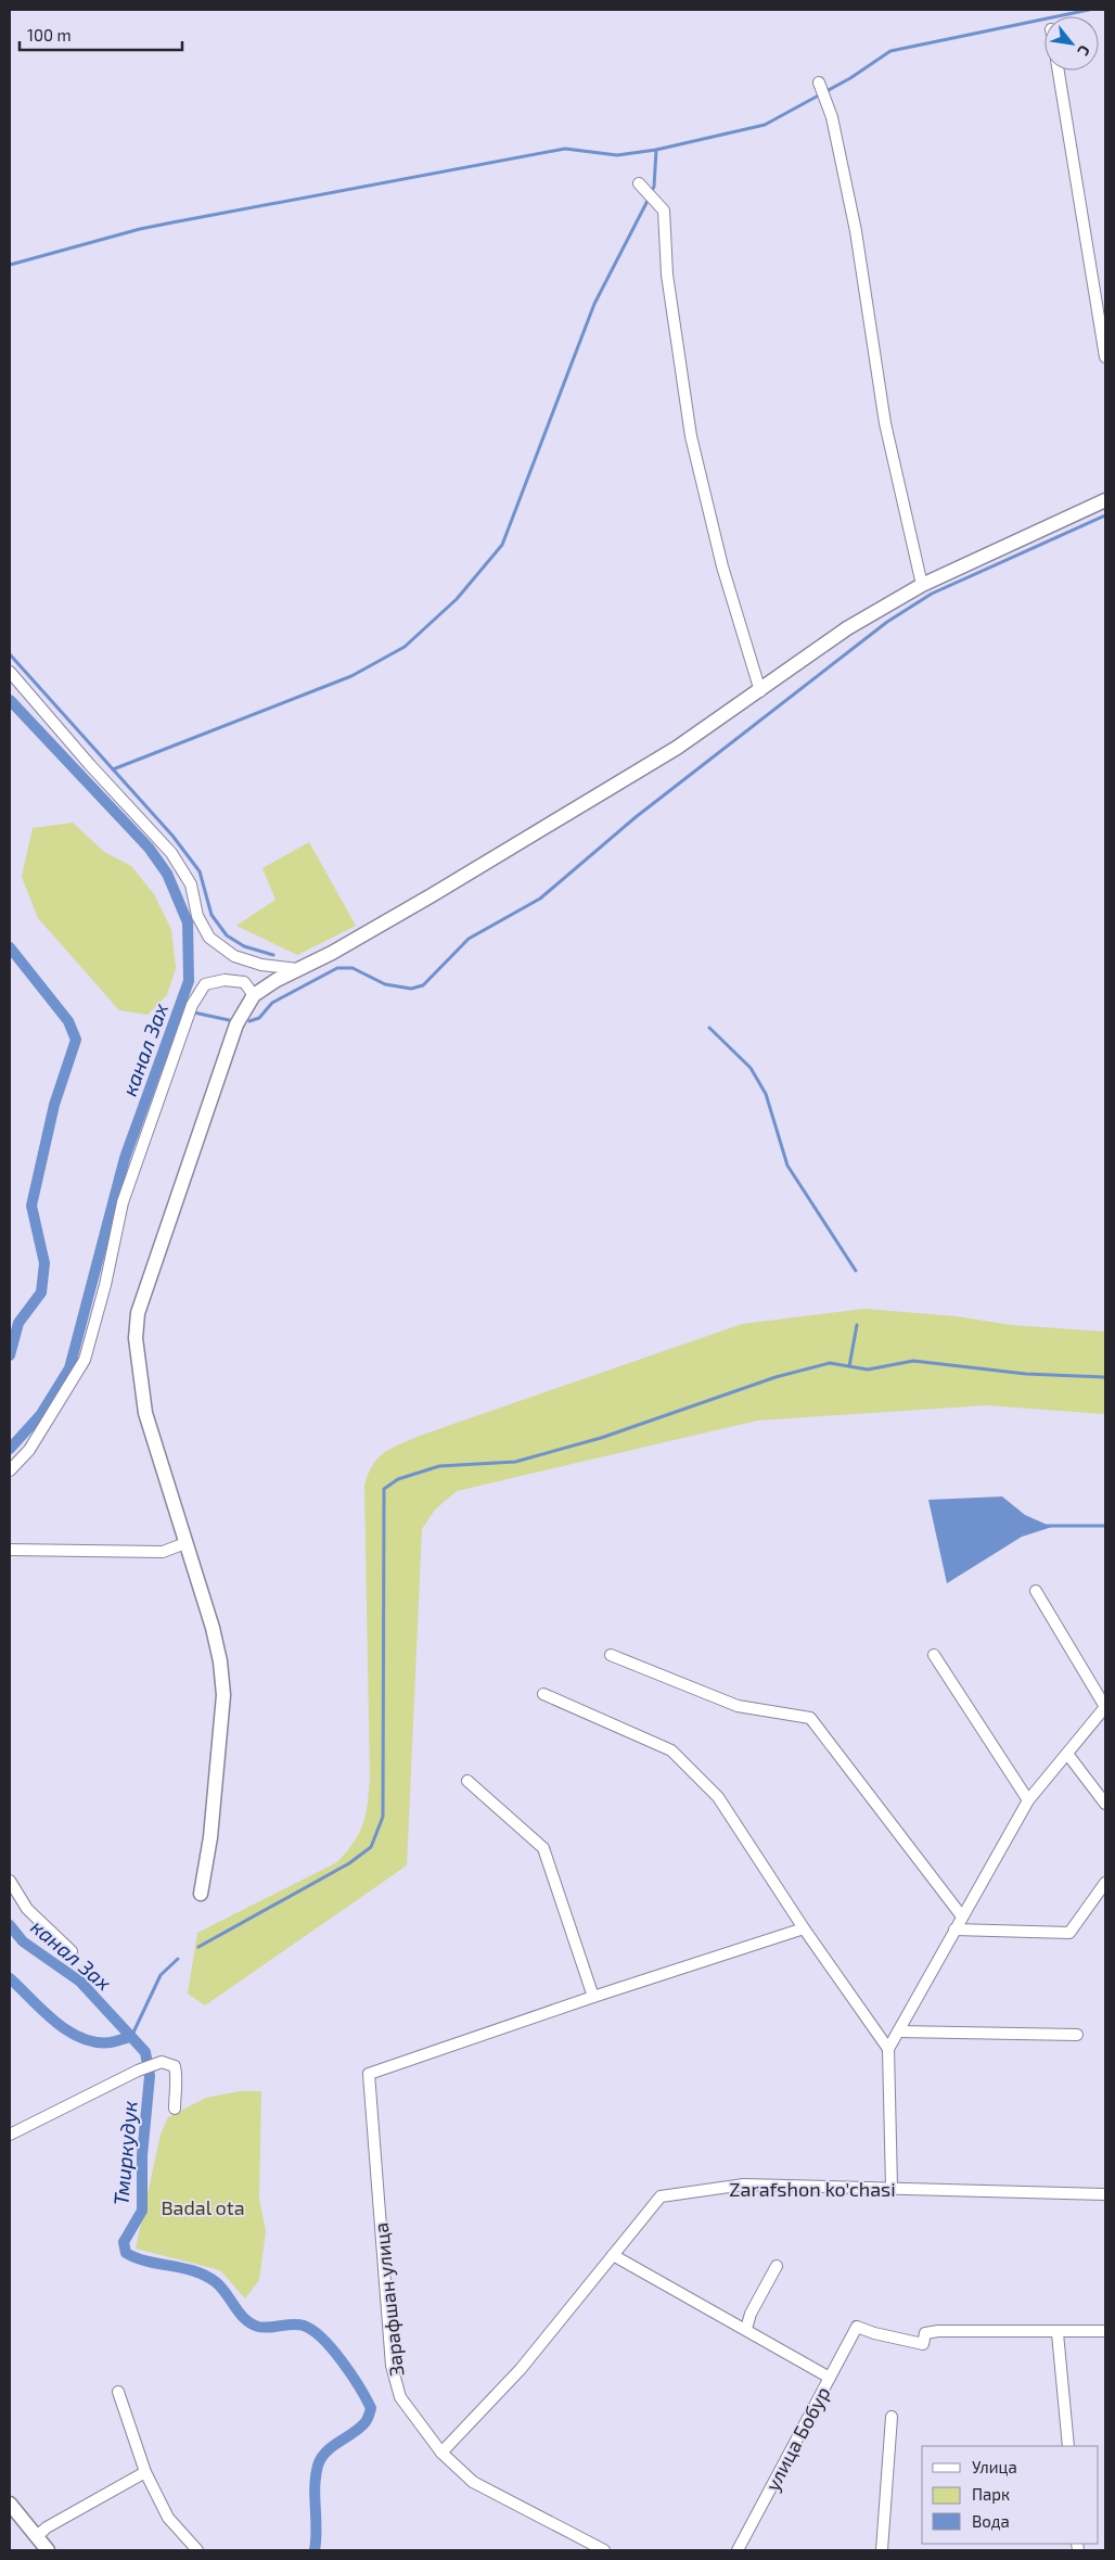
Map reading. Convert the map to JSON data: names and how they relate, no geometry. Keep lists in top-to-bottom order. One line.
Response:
{"streets":{"street":["Zarafshon ko'chasi","Зарафшан улица","улица Бобур"]},"crossings":[["Zarafshon ko'chasi","Зарафшан улица"]],"water":["канал Зах","Тмиркудук"],"parks":["Badal ota"],"legend":["Улица","Парк","Вода"],"scale_bar":"100 m","north":"bottom right"}
